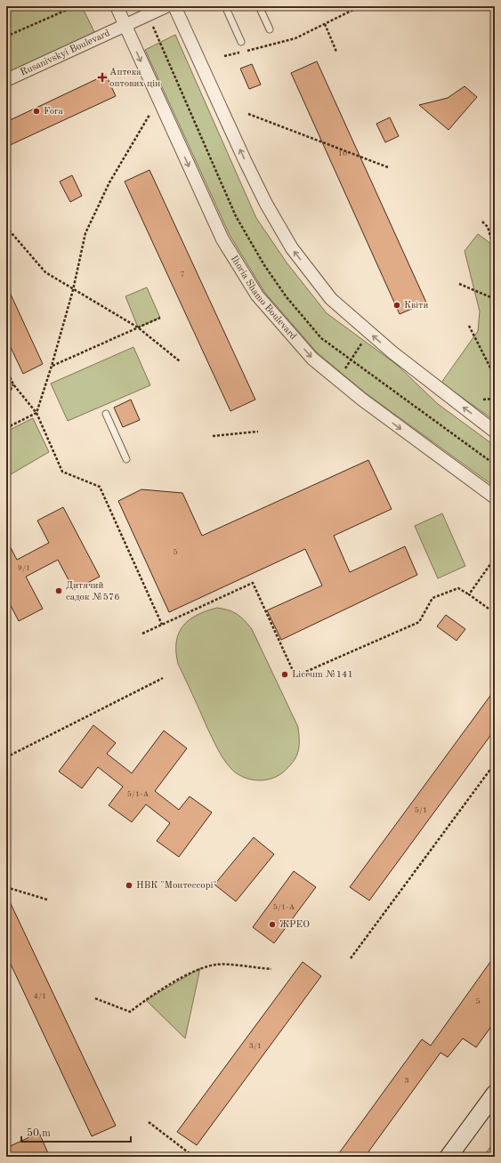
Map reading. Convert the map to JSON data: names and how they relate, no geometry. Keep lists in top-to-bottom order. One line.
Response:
{"streets":{"street":["Rusanivskyi Boulevard","Ihoria Shamo Boulevard"]},"crossings":[["Rusanivskyi Boulevard","Ihoria Shamo Boulevard"]],"places":{"health":["Аптека оптових цін"],"other":["Fora","Квіти","Дитячий садок №576","Liceum №141","НВК \"Монтессорі\"","ЖРЕО"]},"house_numbers":["10","7","5","9/1","5/1-А","5/1","5/1-А","4/1","5","3/1","3"],"scale_bar":"50 m"}
